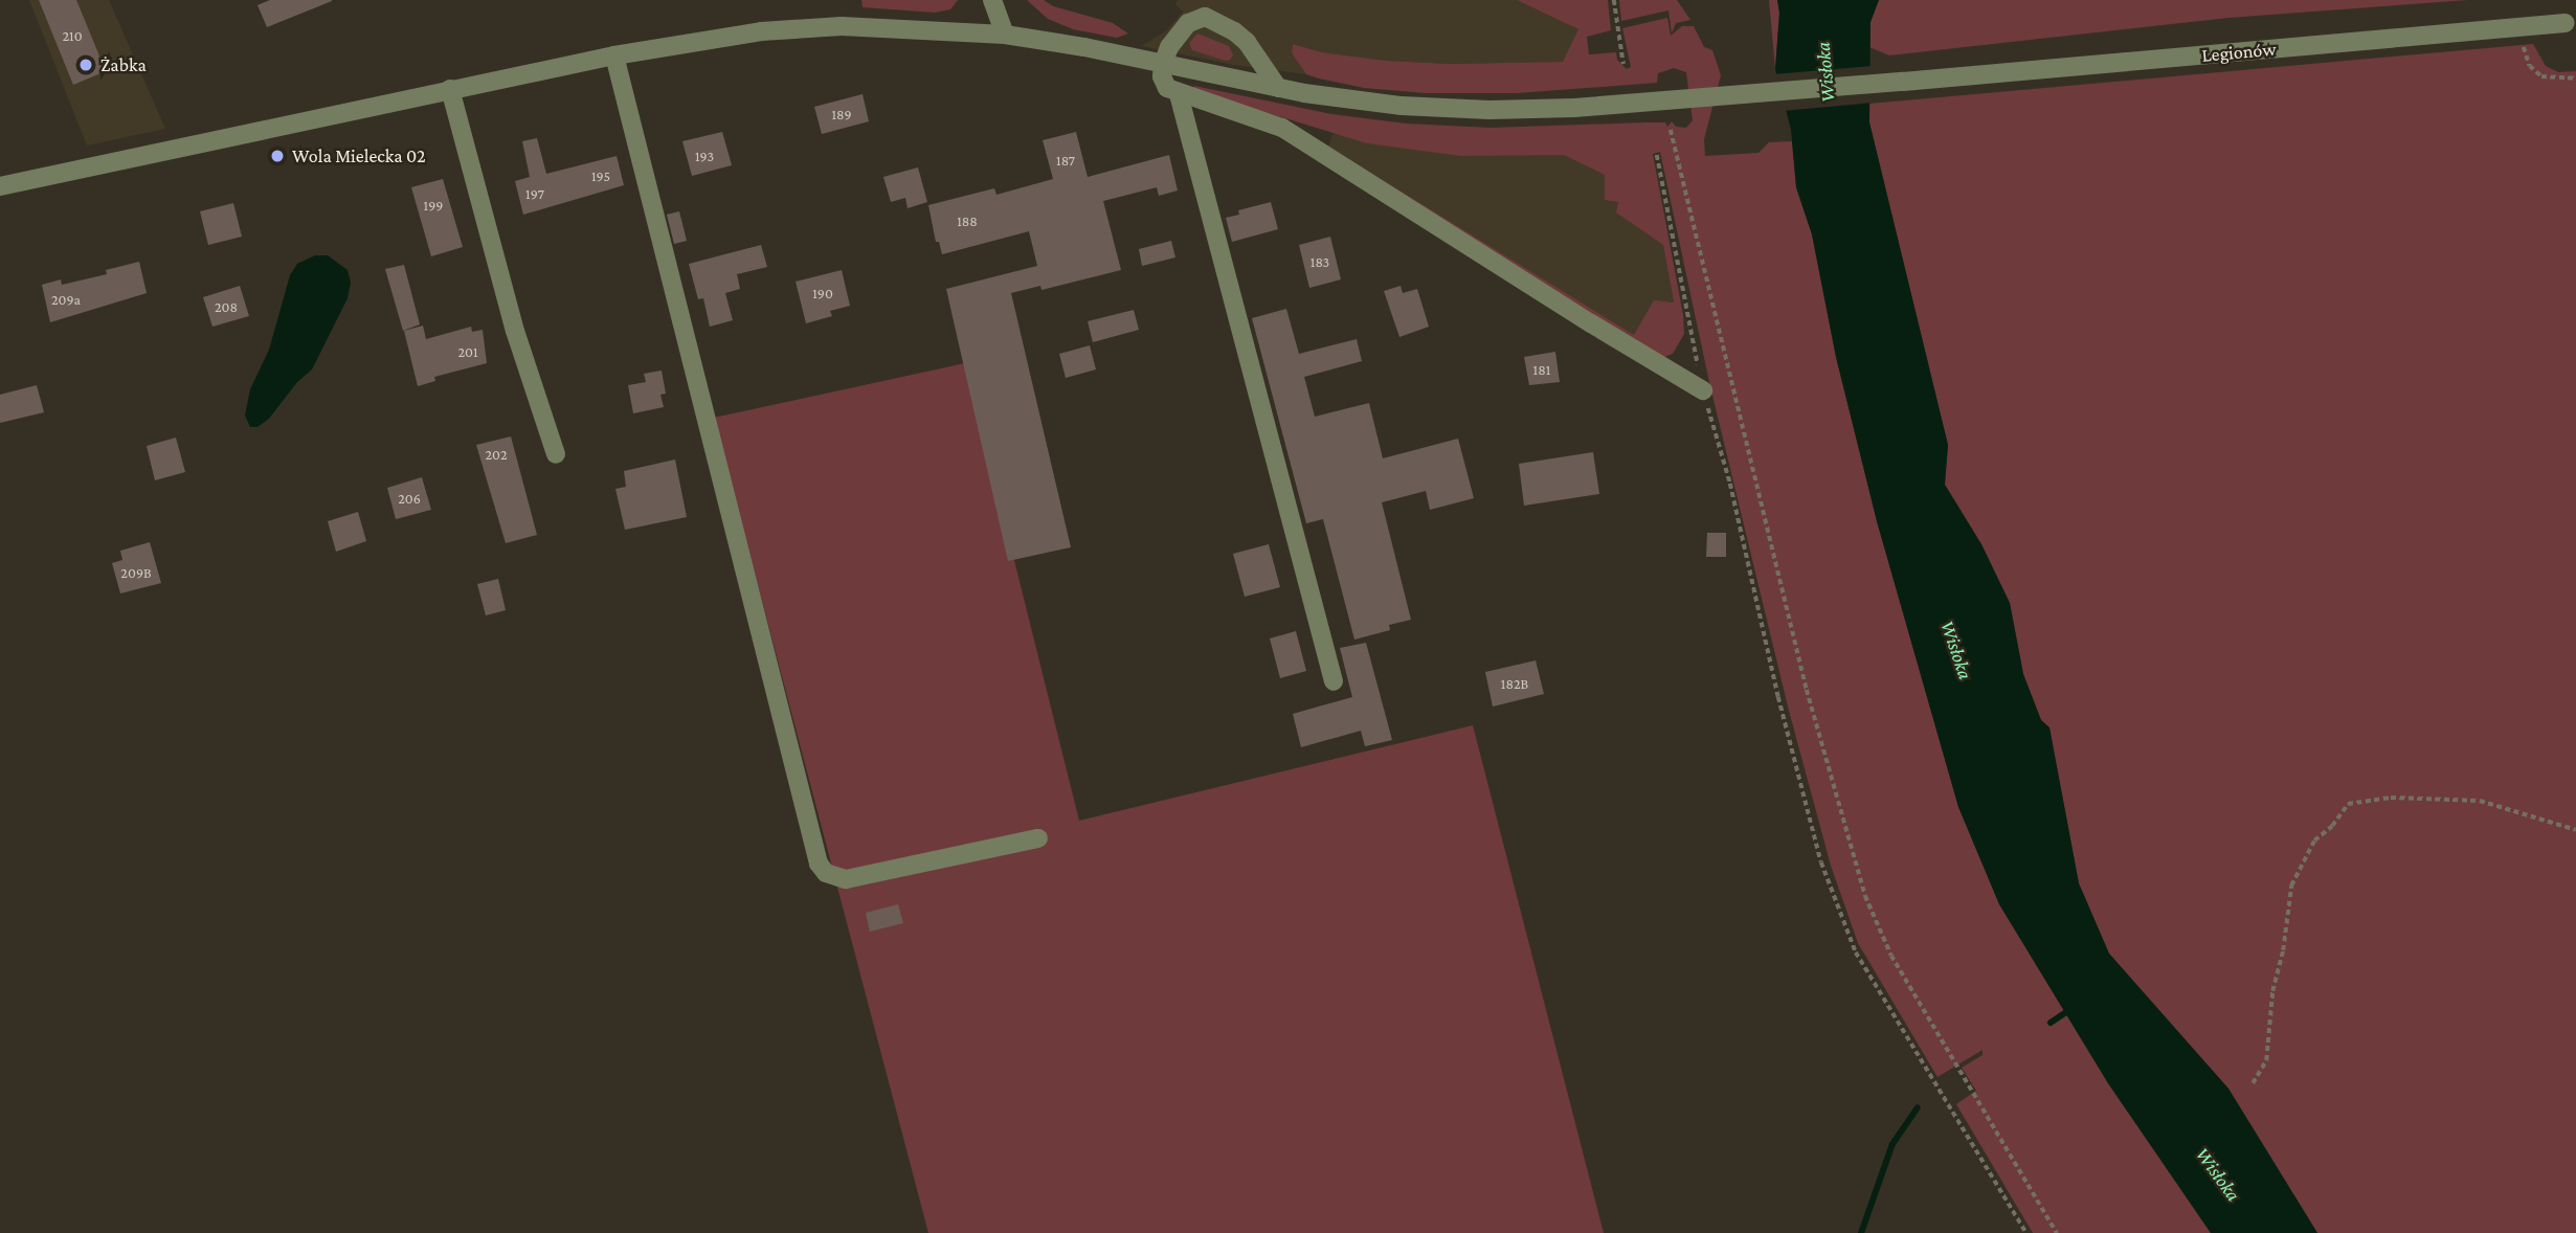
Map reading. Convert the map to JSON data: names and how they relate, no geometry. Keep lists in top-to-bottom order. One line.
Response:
{"streets":{"street":["Legionów"]},"water":["Wisłoka"],"places":["Żabka","Wola Mielecka 02"],"house_numbers":["210","189","193","187","195","197","199","188","183","190","209a","208","201","181","202","206","209B","182B"]}
